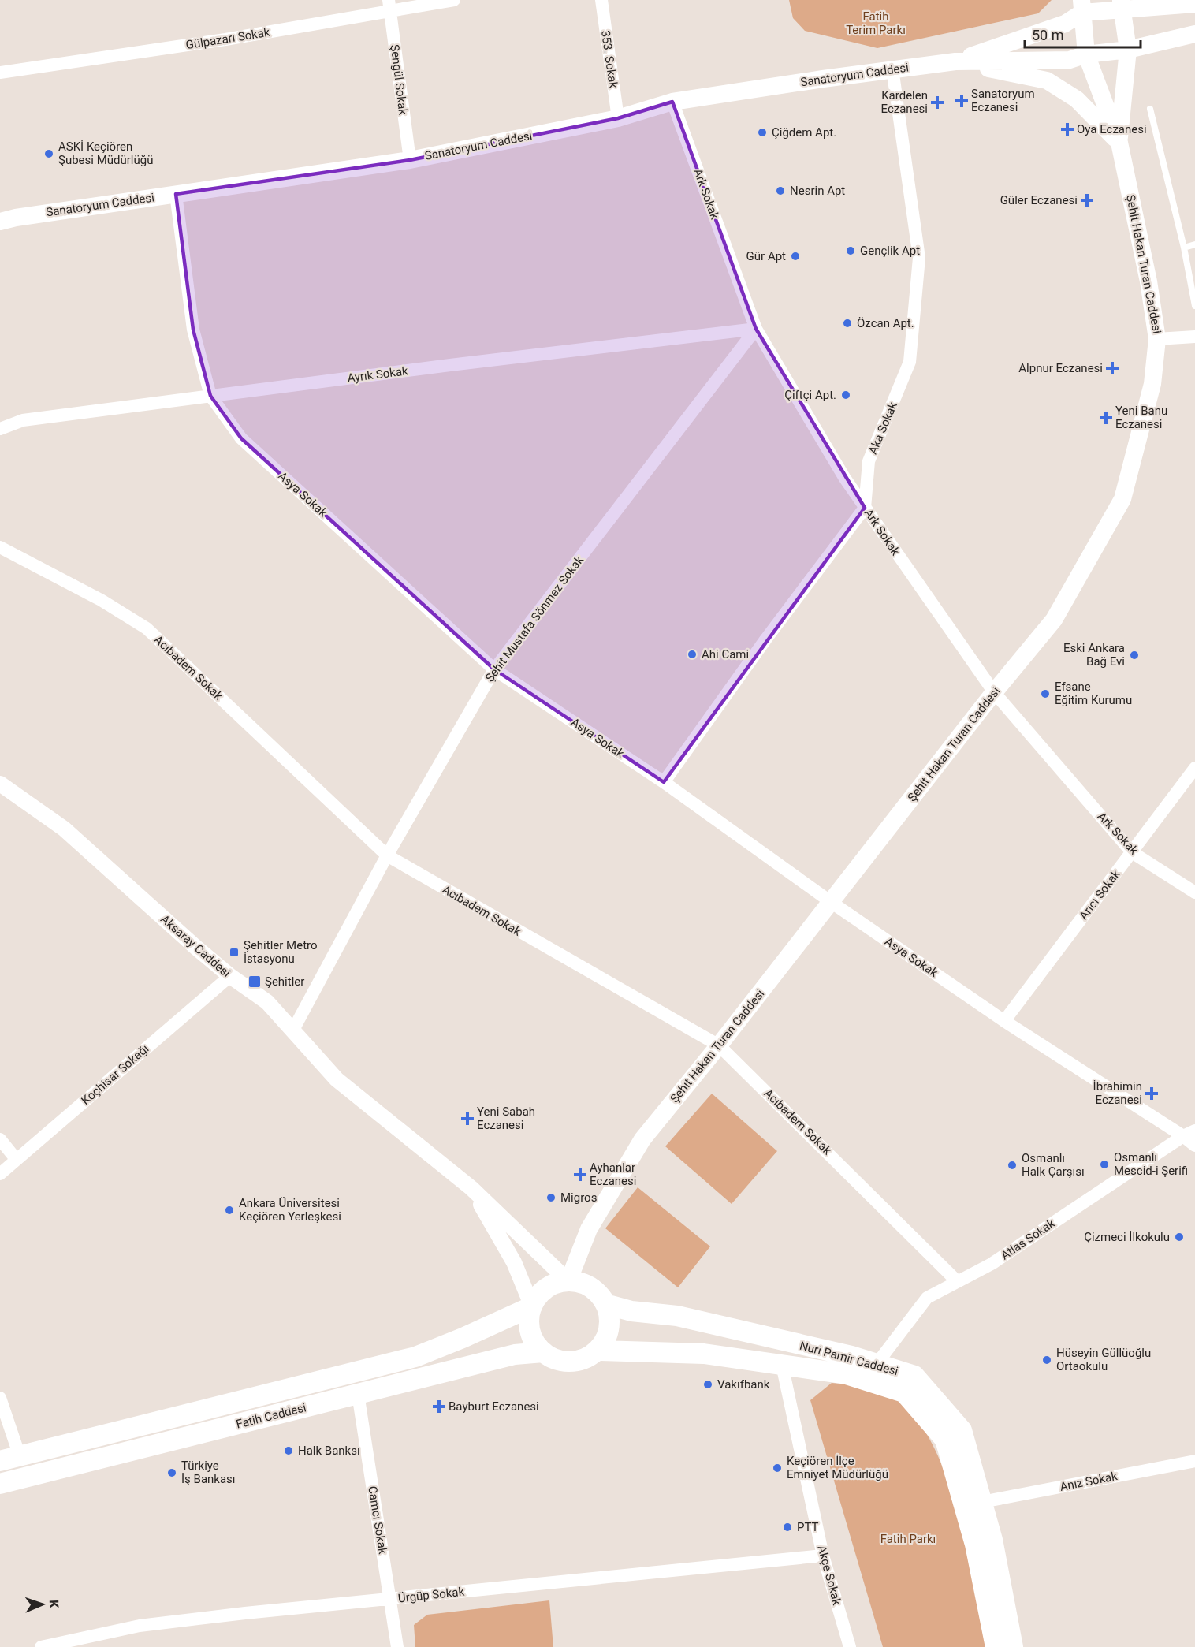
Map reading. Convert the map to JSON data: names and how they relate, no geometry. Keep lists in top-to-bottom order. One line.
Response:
{"streets":{"main road":["Sanatoryum Caddesi","Şehit Hakan Turan Caddesi","Nuri Pamir Caddesi","Fatih Caddesi"],"street":["Gülpazarı Sokak","353. Sokak","Şengül Sokak","Ark Sokak","Ayrık Sokak","Aka Sokak","Asya Sokak","Şehit Mustafa Sönmez Sokak","Acıbadem Sokak","Arıcı Sokak","Aksaray Caddesi","Koçhisar Sokağı","Atlas Sokak","Anız Sokak","Camcı Sokak","Akçe Sokak","Ürgüp Sokak"]},"crossings":[["Gülpazarı Sokak","Şengül Sokak"],["353. Sokak","Sanatoryum Caddesi"],["Sanatoryum Caddesi","Şengül Sokak"],["Sanatoryum Caddesi","Ark Sokak"],["Sanatoryum Caddesi","Aka Sokak"],["Sanatoryum Caddesi","Asya Sokak"],["Ark Sokak","Şehit Hakan Turan Caddesi"],["Ark Sokak","Ayrık Sokak"],["Ark Sokak","Aka Sokak"],["Ark Sokak","Şehit Mustafa Sönmez Sokak"],["Ark Sokak","Arıcı Sokak"],["Şehit Hakan Turan Caddesi","Asya Sokak"],["Şehit Hakan Turan Caddesi","Acıbadem Sokak"],["Şehit Hakan Turan Caddesi","Aksaray Caddesi"],["Şehit Hakan Turan Caddesi","Nuri Pamir Caddesi"],["Şehit Hakan Turan Caddesi","Fatih Caddesi"],["Ayrık Sokak","Asya Sokak"],["Ayrık Sokak","Şehit Mustafa Sönmez Sokak"],["Asya Sokak","Şehit Mustafa Sönmez Sokak"],["Asya Sokak","Arıcı Sokak"],["Asya Sokak","Atlas Sokak"],["Şehit Mustafa Sönmez Sokak","Acıbadem Sokak"],["Şehit Mustafa Sönmez Sokak","Aksaray Caddesi"],["Acıbadem Sokak","Atlas Sokak"],["Aksaray Caddesi","Koçhisar Sokağı"],["Aksaray Caddesi","Nuri Pamir Caddesi"],["Aksaray Caddesi","Fatih Caddesi"],["Atlas Sokak","Nuri Pamir Caddesi"],["Nuri Pamir Caddesi","Fatih Caddesi"],["Nuri Pamir Caddesi","Anız Sokak"],["Nuri Pamir Caddesi","Akçe Sokak"],["Fatih Caddesi","Camcı Sokak"],["Camcı Sokak","Ürgüp Sokak"],["Akçe Sokak","Ürgüp Sokak"]],"parks":["Fatih Terim Parkı","Fatih Parkı"],"places":{"health":["Sanatoryum Eczanesi","Kardelen Eczanesi","Oya Eczanesi","Güler Eczanesi","Alpnur Eczanesi","Yeni Banu Eczanesi","İbrahimin Eczanesi","Yeni Sabah Eczanesi","Ayhanlar Eczanesi","Bayburt Eczanesi"],"other":["Çiğdem Apt.","ASKİ Keçiören Şubesi Müdürlüğü","Nesrin Apt","Gençlik Apt","Gür Apt","Özcan Apt.","Çiftçi Apt.","Ahi Cami","Eski Ankara Bağ Evi","Efsane Eğitim Kurumu","Osmanlı Mescid-i Şerifi","Osmanlı Halk Çarşısı","Migros","Ankara Üniversitesi Keçiören Yerleşkesi","Çizmeci İlkokulu","Hüseyin Güllüoğlu Ortaokulu","Vakıfbank","Halk Banksı","Keçiören İlçe Emniyet Müdürlüğü","Türkiye İş Bankası","PTT"],"transit":["Şehitler Metro İstasyonu","Şehitler"]},"scale_bar":"50 m","north":"right"}
